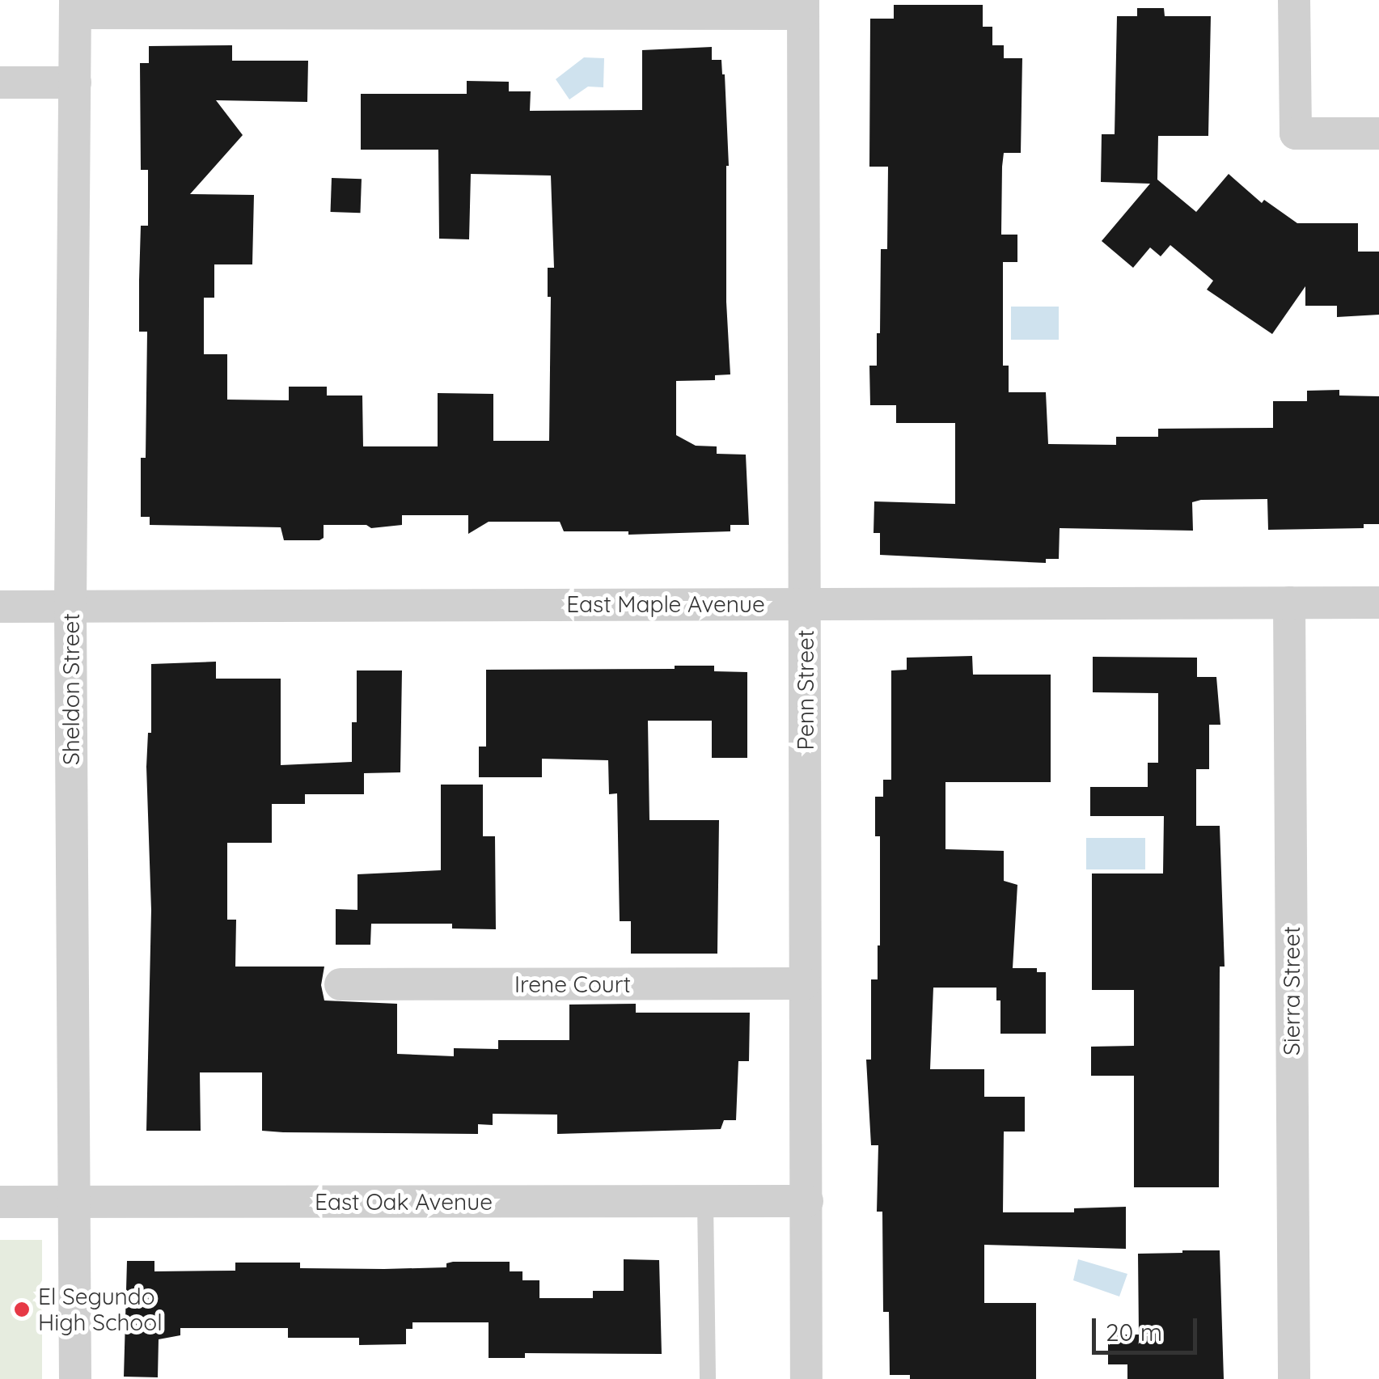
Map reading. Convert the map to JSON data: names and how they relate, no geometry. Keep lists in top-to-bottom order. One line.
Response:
{"streets":{"street":["East Maple Avenue","Sheldon Street","Penn Street","Irene Court","Sierra Street","East Oak Avenue"]},"crossings":[["East Maple Avenue","Sheldon Street"],["East Maple Avenue","Penn Street"],["East Maple Avenue","Sierra Street"],["Sheldon Street","East Oak Avenue"],["Penn Street","Irene Court"],["Penn Street","East Oak Avenue"]],"places":["El Segundo High School"],"scale_bar":"20 m"}
